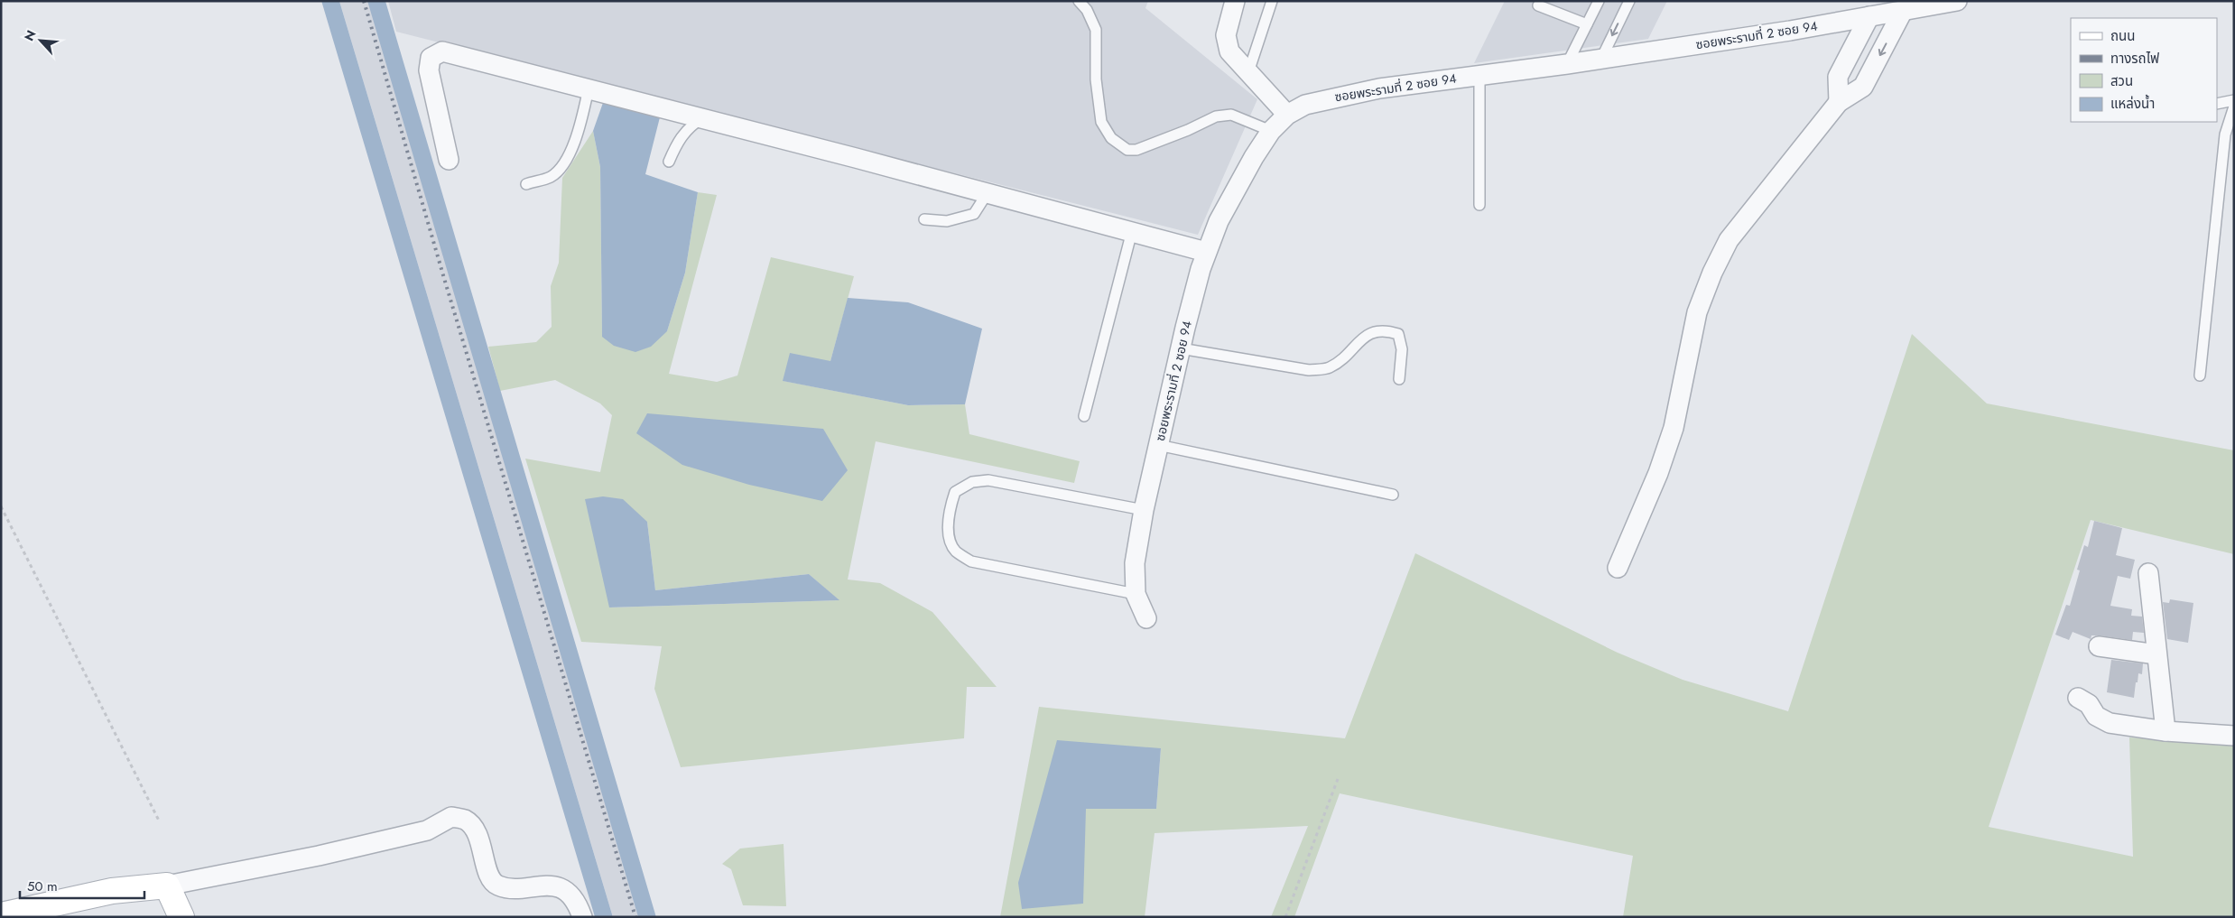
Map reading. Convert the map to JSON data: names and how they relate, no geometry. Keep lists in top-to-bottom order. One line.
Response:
{"streets":{"street":["ซอยพระรามที่ 2 ซอย 94"]},"legend":["ถนน","ทางรถไฟ","สวน","แหล่งน้ำ"],"scale_bar":"50 m","north":"top left"}
